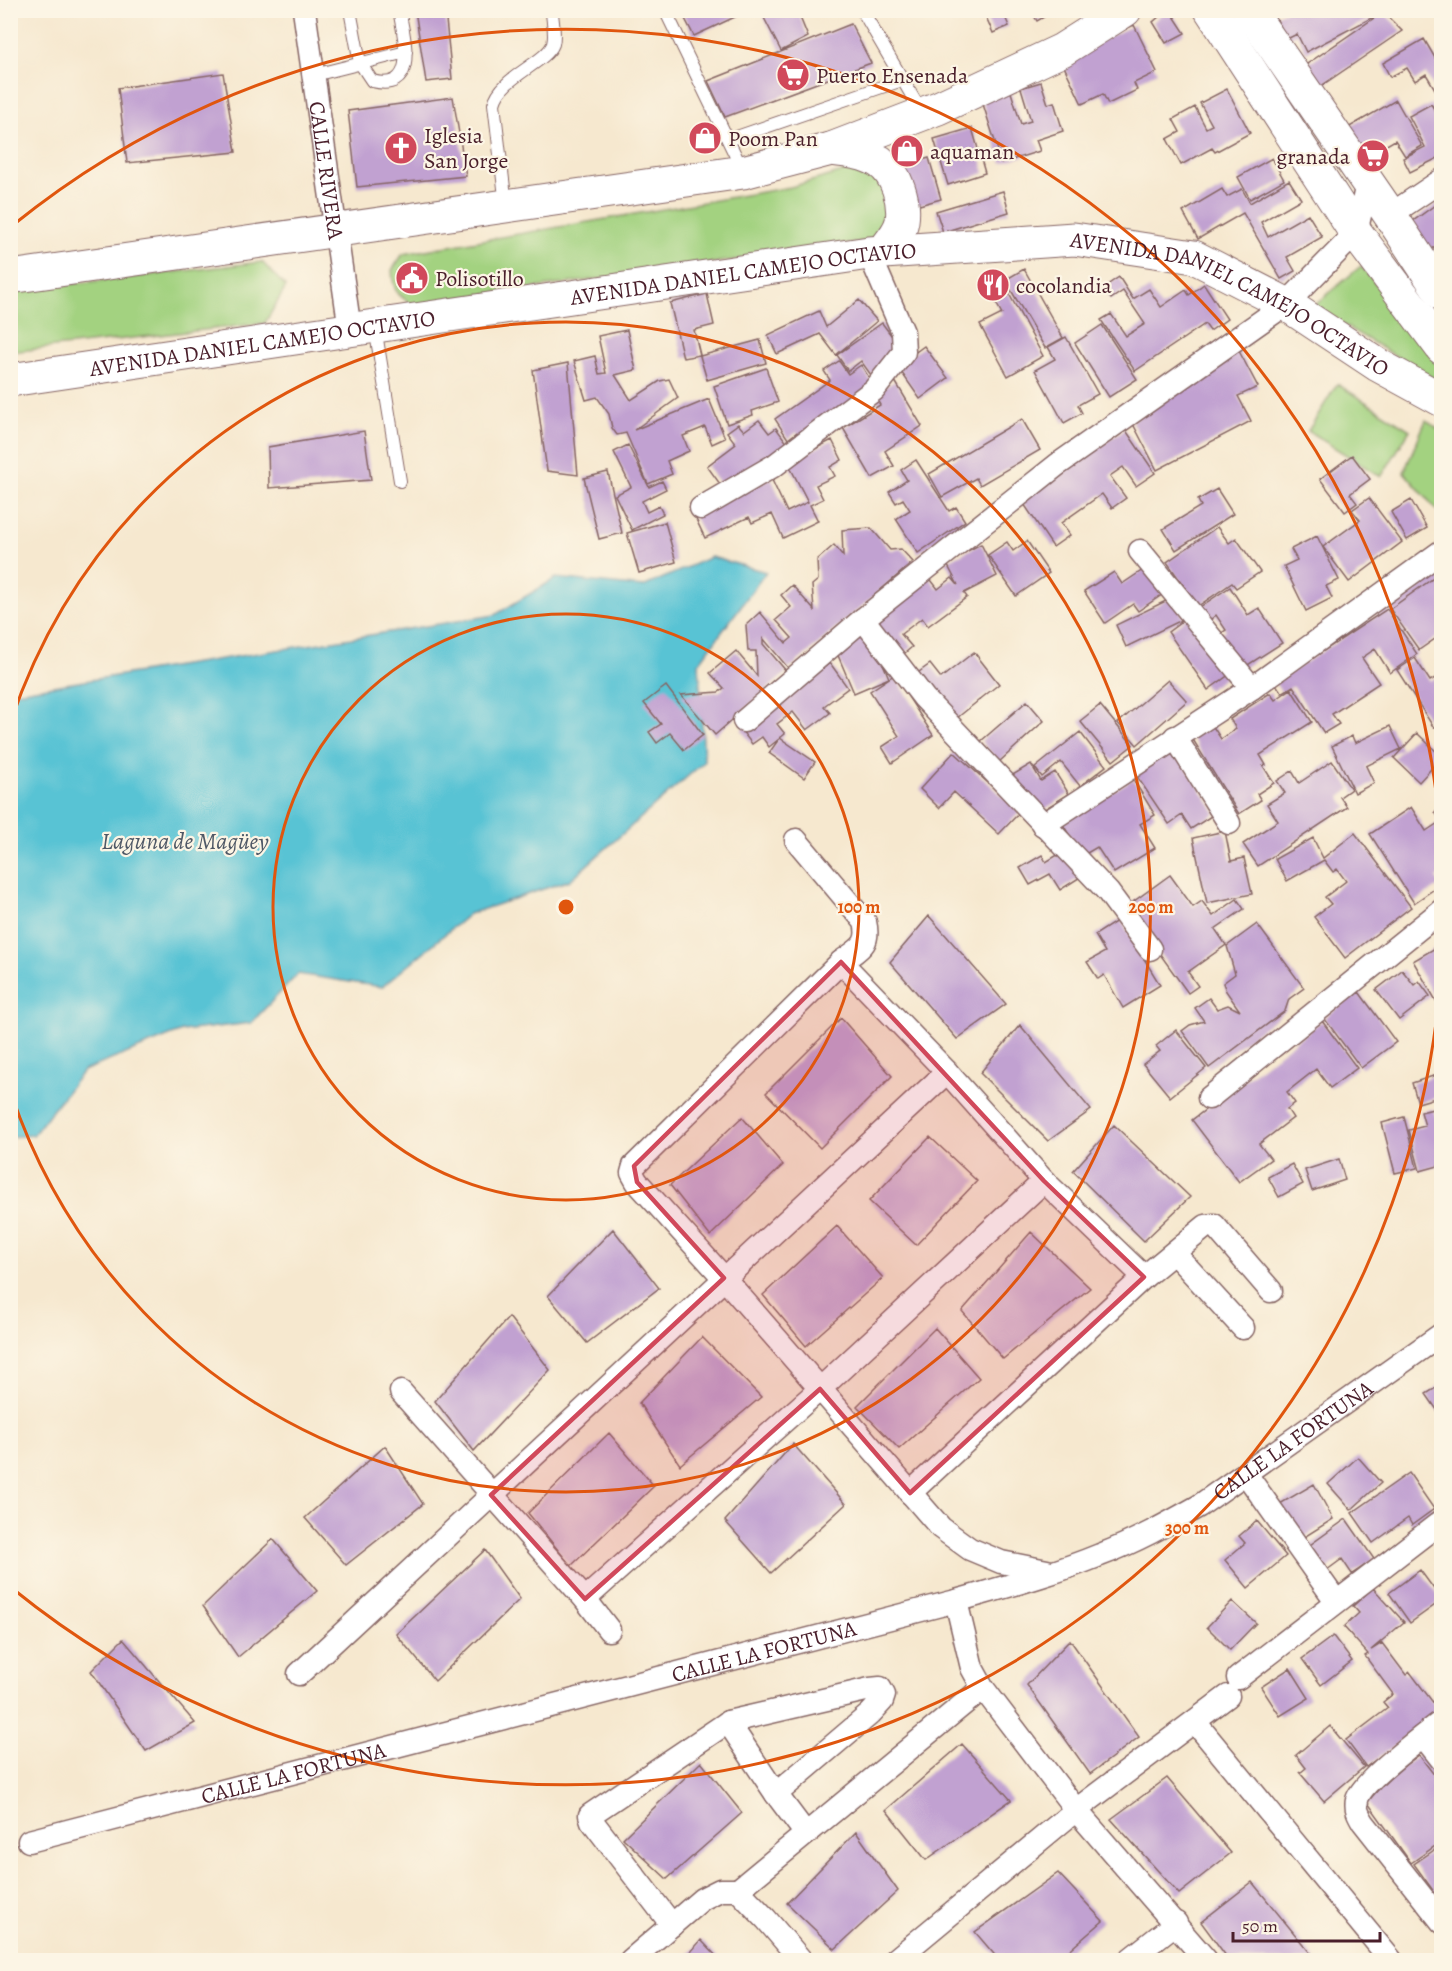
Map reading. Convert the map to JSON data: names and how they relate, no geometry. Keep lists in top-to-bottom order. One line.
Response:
{"streets":{"main road":["AVENIDA DANIEL CAMEJO OCTAVIO"],"street":["CALLE RIVERA","CALLE LA FORTUNA"]},"crossings":[["CALLE RIVERA","AVENIDA DANIEL CAMEJO OCTAVIO"]],"water":["Laguna de Magüey"],"places":{"supermarket":["Puerto Ensenada","granada"],"shop":["Poom Pan","aquaman"],"church":["Iglesia San Jorge"],"public building":["Polisotillo"],"restaurant":["cocolandia"]},"scale_bar":"50 m","rings":["100 m","200 m","300 m"]}
